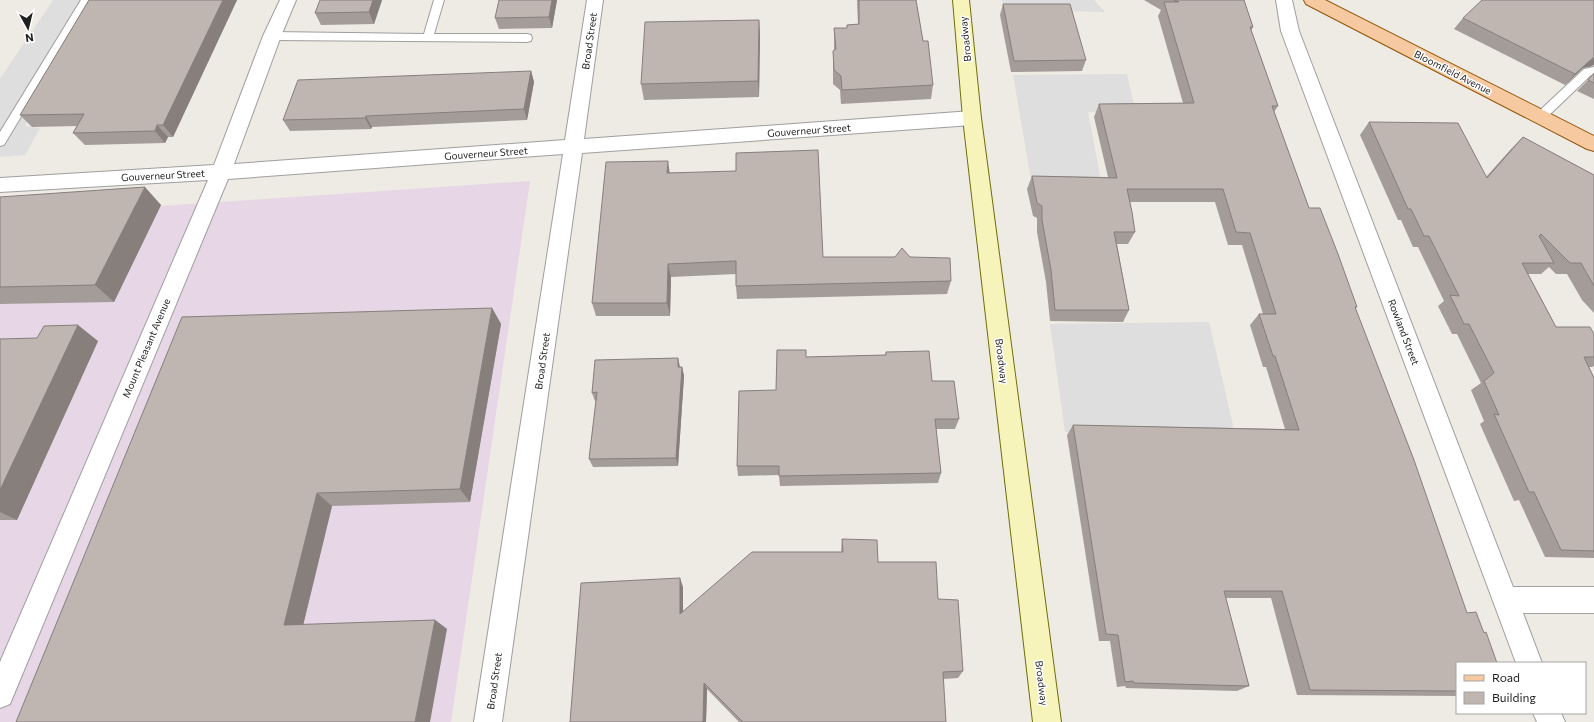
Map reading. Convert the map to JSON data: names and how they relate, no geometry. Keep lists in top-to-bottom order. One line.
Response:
{"streets":{"main road":["Broadway","Bloomfield Avenue"],"street":["Broad Street","Gouverneur Street","Rowland Street","Mount Pleasant Avenue"]},"crossings":[["Broadway","Gouverneur Street"],["Broad Street","Gouverneur Street"],["Gouverneur Street","Mount Pleasant Avenue"]],"legend":["Road","Building"],"north":"bottom"}
